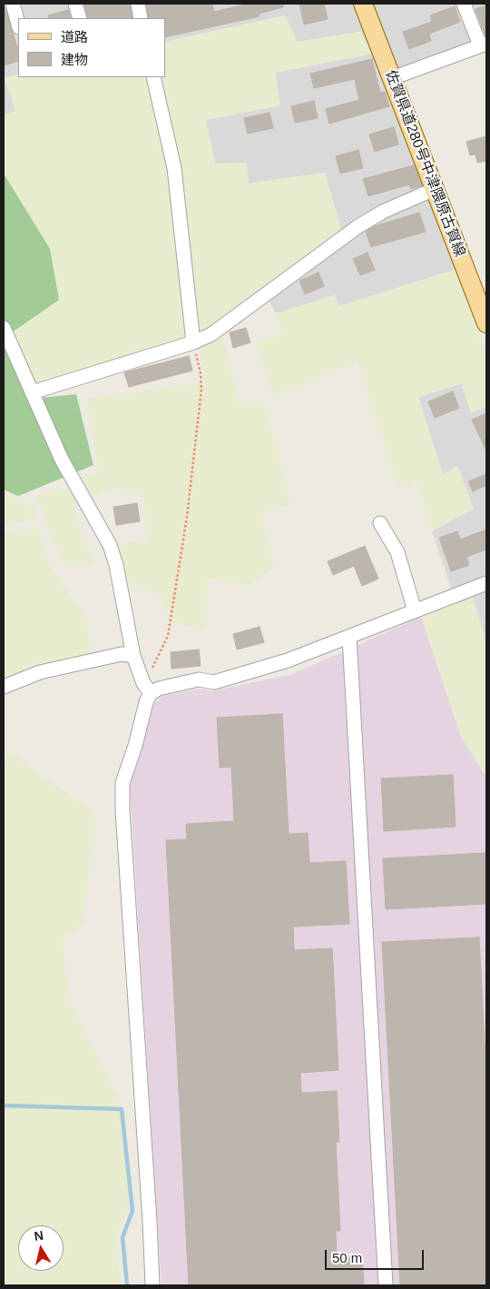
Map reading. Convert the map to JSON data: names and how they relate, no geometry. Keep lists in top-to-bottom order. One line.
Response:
{"streets":{"main road":["佐賀県道280号中津隈原古賀線"]},"legend":["道路","建物"],"scale_bar":"50 m","north":"top"}
